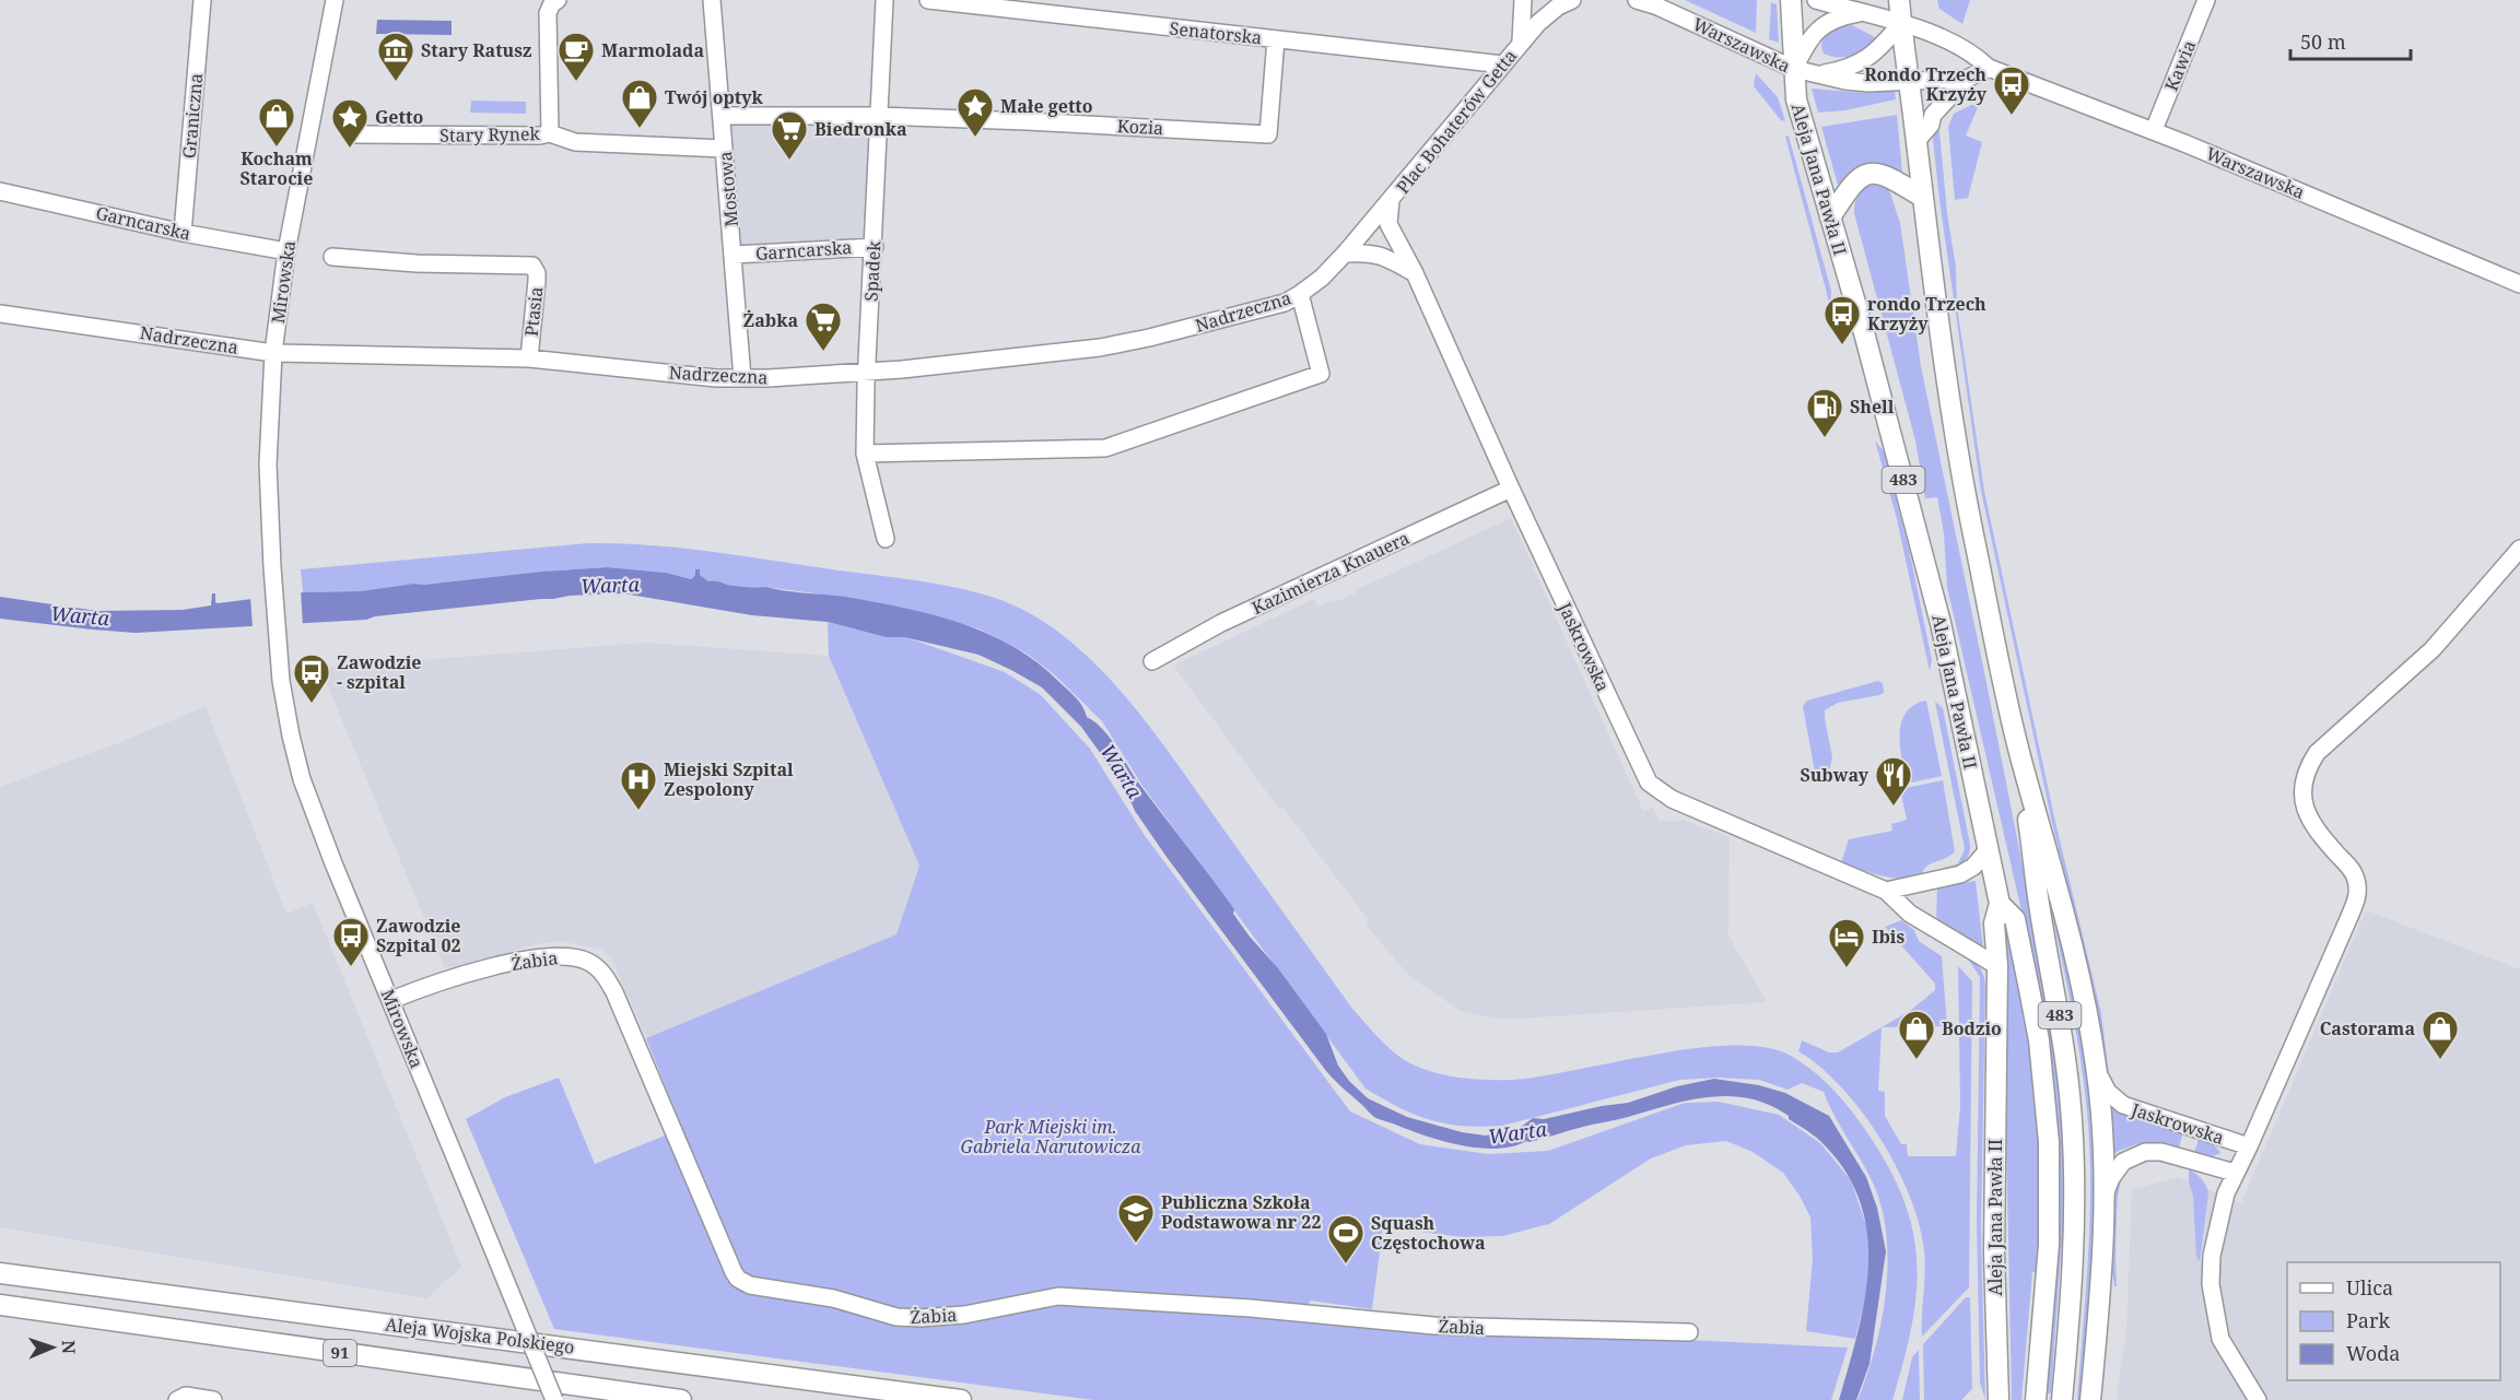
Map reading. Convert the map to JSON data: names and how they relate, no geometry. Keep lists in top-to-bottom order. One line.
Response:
{"streets":{"main road":["Aleja Jana Pawła II","483","Aleja Wojska Polskiego","91"],"street":["Senatorska","Warszawska","Kawia","Graniczna","Plac Bohaterów Getta","Kozia","Stary Rynek","Mostowa","Garncarska","Spadek","Mirowska","Ptasia","Nadrzeczna","Kazimierza Knauera","Jaskrowska","Żabia"]},"crossings":[["Senatorska","Plac Bohaterów Getta"],["Senatorska","Kozia"],["Warszawska","Kawia"],["Warszawska","Aleja Jana Pawła II"],["Warszawska","483"],["Graniczna","Garncarska"],["Plac Bohaterów Getta","Nadrzeczna"],["Plac Bohaterów Getta","Jaskrowska"],["Kozia","Mostowa"],["Kozia","Spadek"],["Stary Rynek","Mostowa"],["Aleja Jana Pawła II","Jaskrowska"],["Mostowa","Garncarska"],["Mostowa","Nadrzeczna"],["Garncarska","Spadek"],["Garncarska","Mirowska"],["Spadek","Nadrzeczna"],["Mirowska","Nadrzeczna"],["Mirowska","Żabia"],["Ptasia","Nadrzeczna"],["Nadrzeczna","Jaskrowska"],["483","Jaskrowska"],["Kazimierza Knauera","Jaskrowska"]],"water":["Warta"],"parks":["Park Miejski im. Gabriela Narutowicza"],"places":{"museum":["Stary Ratusz"],"cafe":["Marmolada"],"bus stop":["Rondo Trzech Krzyży","rondo Trzech Krzyży","Zawodzie - szpital","Zawodzie Szpital 02"],"shop":["Twój optyk","Kocham Starocie","Bodzio","Castorama"],"place":["Małe getto","Getto"],"supermarket":["Biedronka","Żabka"],"fuel station":["Shell"],"restaurant":["Subway"],"hospital":["Miejski Szpital Zespolony"],"hotel":["Ibis"],"school or university":["Publiczna Szkoła Podstawowa nr 22"],"sports":["Squash Częstochowa"]},"legend":["Ulica","Park","Woda"],"scale_bar":"50 m","north":"right"}
